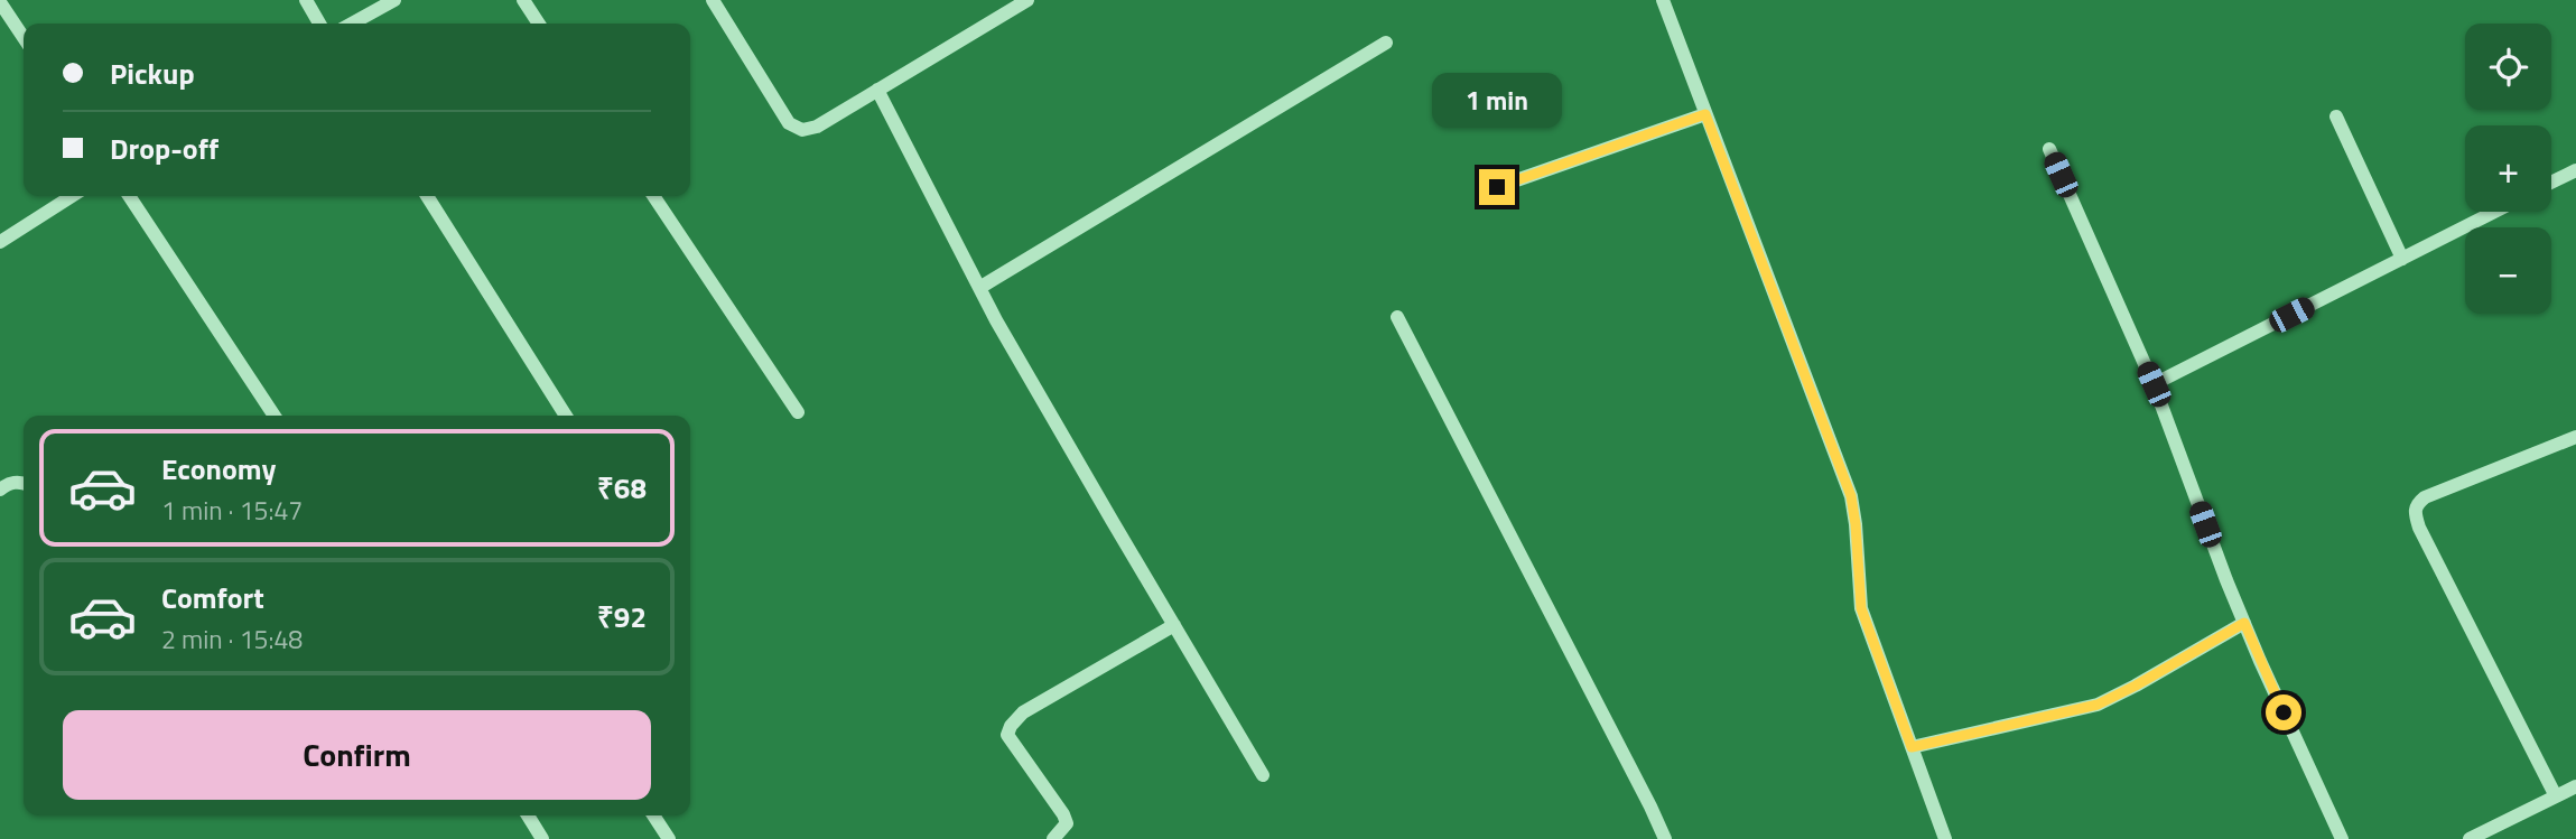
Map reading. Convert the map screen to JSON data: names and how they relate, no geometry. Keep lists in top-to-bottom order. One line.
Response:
{"page":{"map_buttons":["+","−"],"banner":["Pickup","Drop-off"],"bubble":"1 min","list":[{"name":"Economy","note":"1 min · 15:47","value":"₹68"},{"name":"Comfort","note":"2 min · 15:48","value":"₹92"}],"buttons":"Confirm"}}
